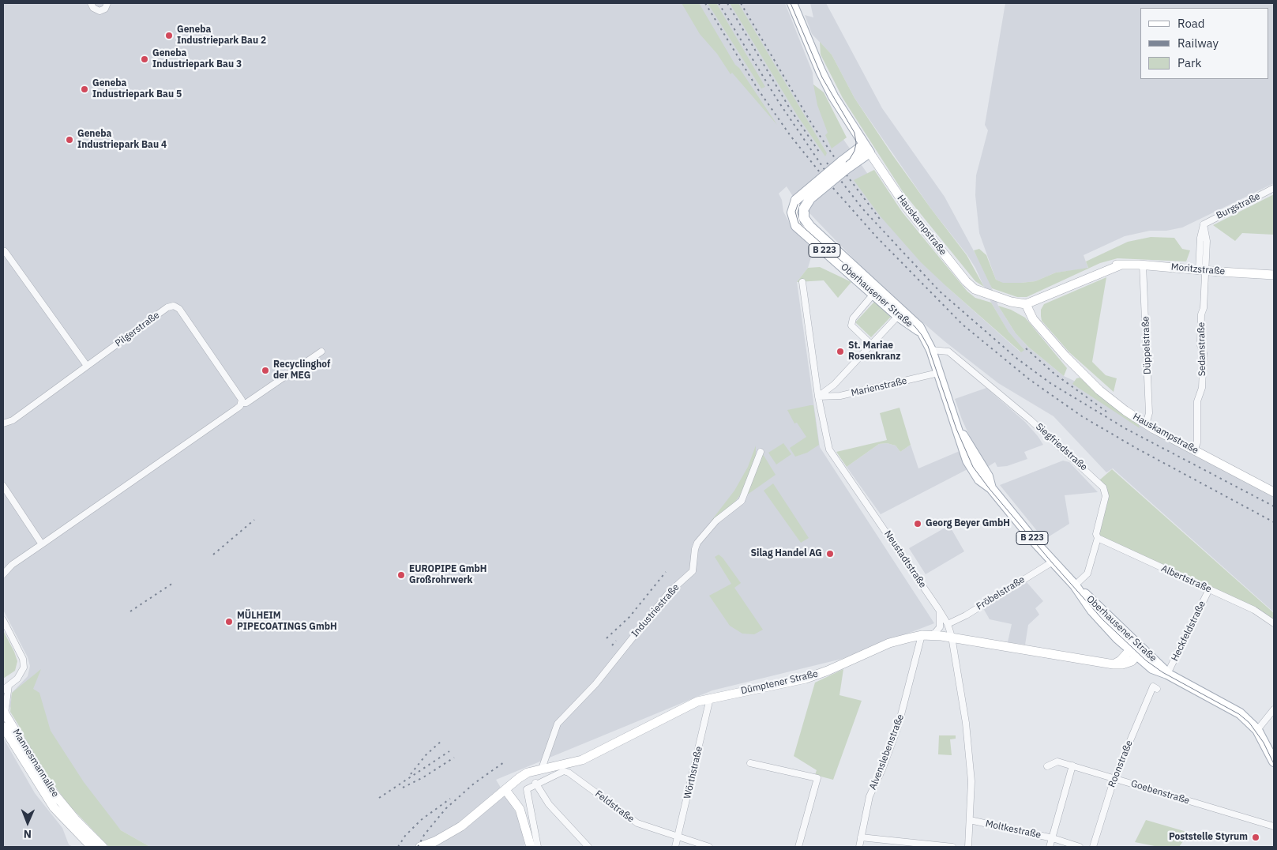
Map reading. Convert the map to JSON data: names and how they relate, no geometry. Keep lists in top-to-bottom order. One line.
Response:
{"streets":{"main road":["B 223","Oberhausener Straße"],"street":["Burgstraße","Hauskampstraße","Moritzstraße","Pilgerstraße","Düppelstraße","Sedanstraße","Marienstraße","Siegfriedstraße","Neustadtstraße","Albertstraße","Fröbelstraße","Industriestraße","Heckfeldstraße","Dümptener Straße","Alvenslebenstraße","Mannesmannallee","Roonstraße","Wörthstraße","Goebenstraße","Feldstraße","Moltkestraße"]},"crossings":[["Burgstraße","Moritzstraße"],["Burgstraße","Sedanstraße"],["Hauskampstraße","Moritzstraße"],["Hauskampstraße","Oberhausener Straße"],["Hauskampstraße","Düppelstraße"],["Hauskampstraße","Sedanstraße"],["Moritzstraße","Düppelstraße"],["Moritzstraße","Sedanstraße"],["Oberhausener Straße","Marienstraße"],["Oberhausener Straße","Siegfriedstraße"],["Oberhausener Straße","Fröbelstraße"],["Oberhausener Straße","Heckfeldstraße"],["Oberhausener Straße","Dümptener Straße"],["Marienstraße","Neustadtstraße"],["Siegfriedstraße","Albertstraße"],["Neustadtstraße","Fröbelstraße"],["Neustadtstraße","Dümptener Straße"],["Neustadtstraße","Moltkestraße"],["Albertstraße","Heckfeldstraße"],["Industriestraße","Dümptener Straße"],["Dümptener Straße","Alvenslebenstraße"],["Dümptener Straße","Wörthstraße"],["Roonstraße","Goebenstraße"],["Wörthstraße","Feldstraße"]],"places":["Geneba Industriepark Bau 2","Geneba Industriepark Bau 3","Geneba Industriepark Bau 5","Geneba Industriepark Bau 4","St. Mariae Rosenkranz","Recyclinghof der MEG","Georg Beyer GmbH","Silag Handel AG","EUROPIPE GmbH Großrohrwerk","MÜLHEIM PIPECOATINGS GmbH","Poststelle Styrum"],"legend":["Road","Railway","Park"],"north":"bottom"}
